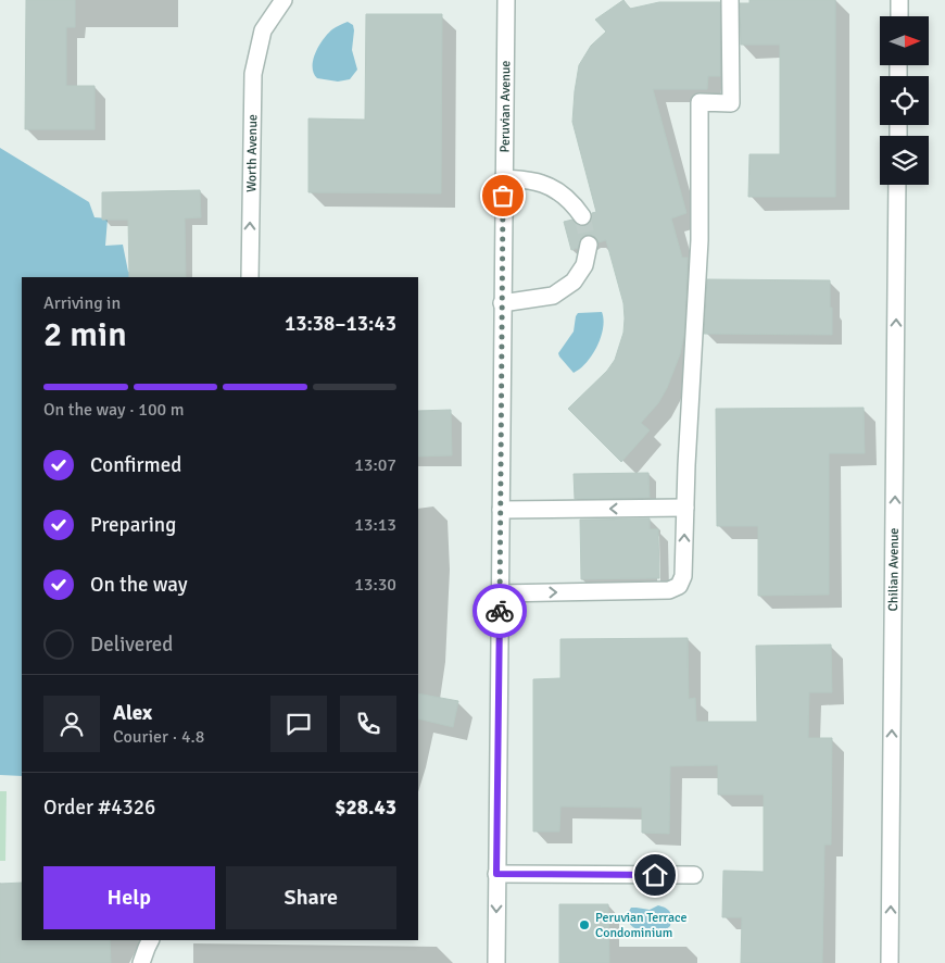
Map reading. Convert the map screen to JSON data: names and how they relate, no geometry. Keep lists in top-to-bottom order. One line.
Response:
{"streets":{"street":["Peruvian Avenue","Worth Avenue","Chilian Avenue"]},"one_way":["Worth Avenue","Chilian Avenue"],"places":["Peruvian Terrace Condominium"],"north":"right","page":{"heading":["2 min","Arriving in","13:38–13:43"],"panel":["Alex","Courier · 4.8","Order #4326","$28.43"],"bar":"On the way · 100 m","list":[["Confirmed","13:07"],["Preparing","13:13"],["On the way","13:30"],"Delivered"],"buttons":["Help","Share"]}}
